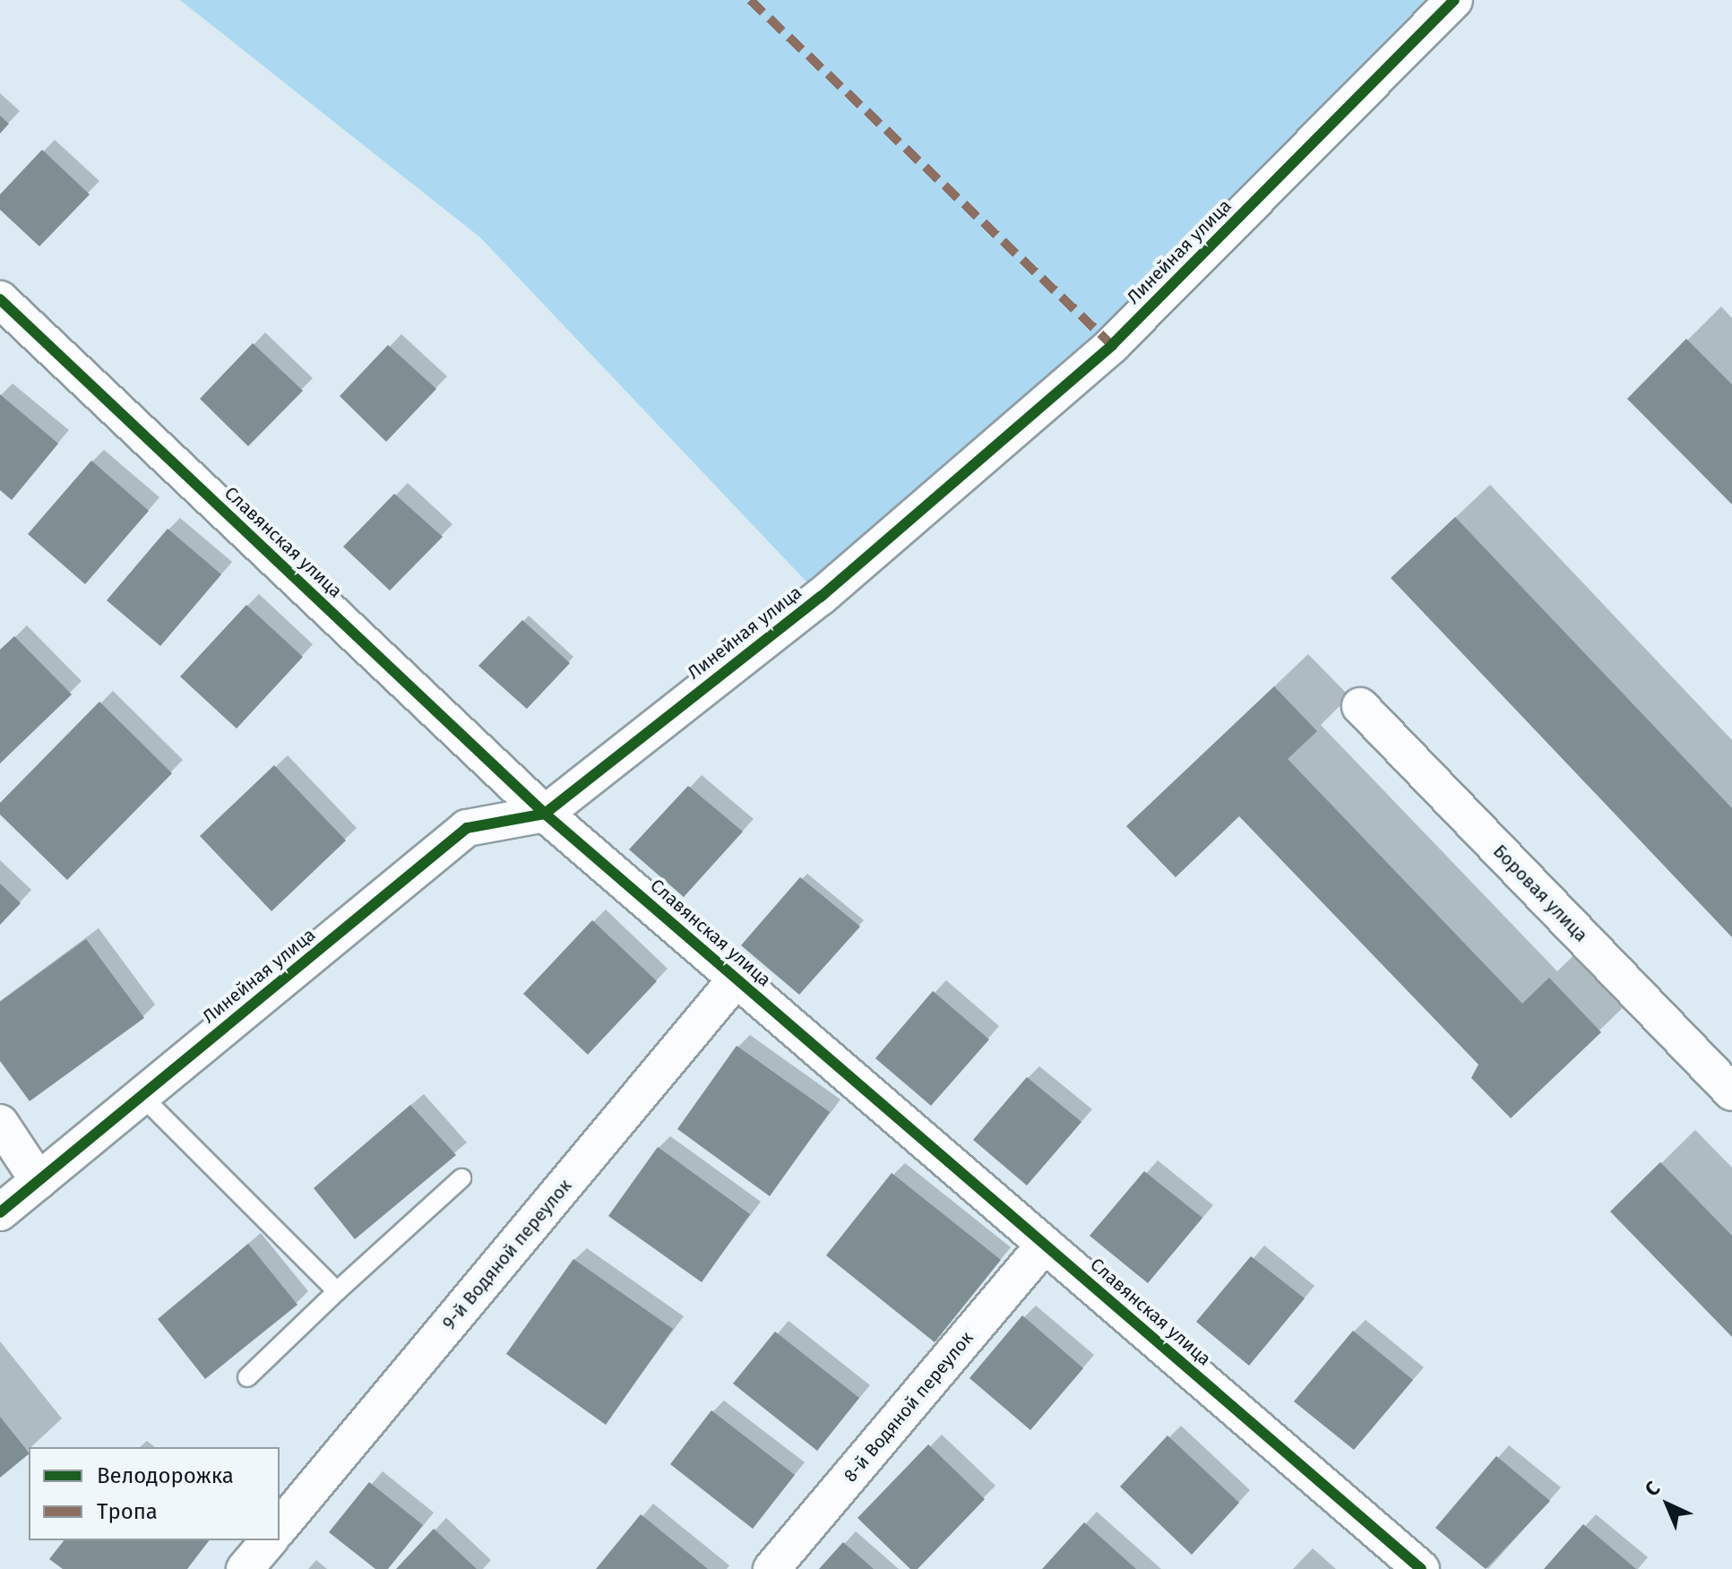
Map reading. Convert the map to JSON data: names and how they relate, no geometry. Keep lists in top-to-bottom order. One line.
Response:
{"streets":{"street":["Линейная улица","Славянская улица","Боровая улица","9-й Водяной переулок","8-й Водяной переулок"]},"crossings":[["Линейная улица","Славянская улица"],["Славянская улица","9-й Водяной переулок"],["Славянская улица","8-й Водяной переулок"]],"legend":["Велодорожка","Тропа"],"north":"top left"}
